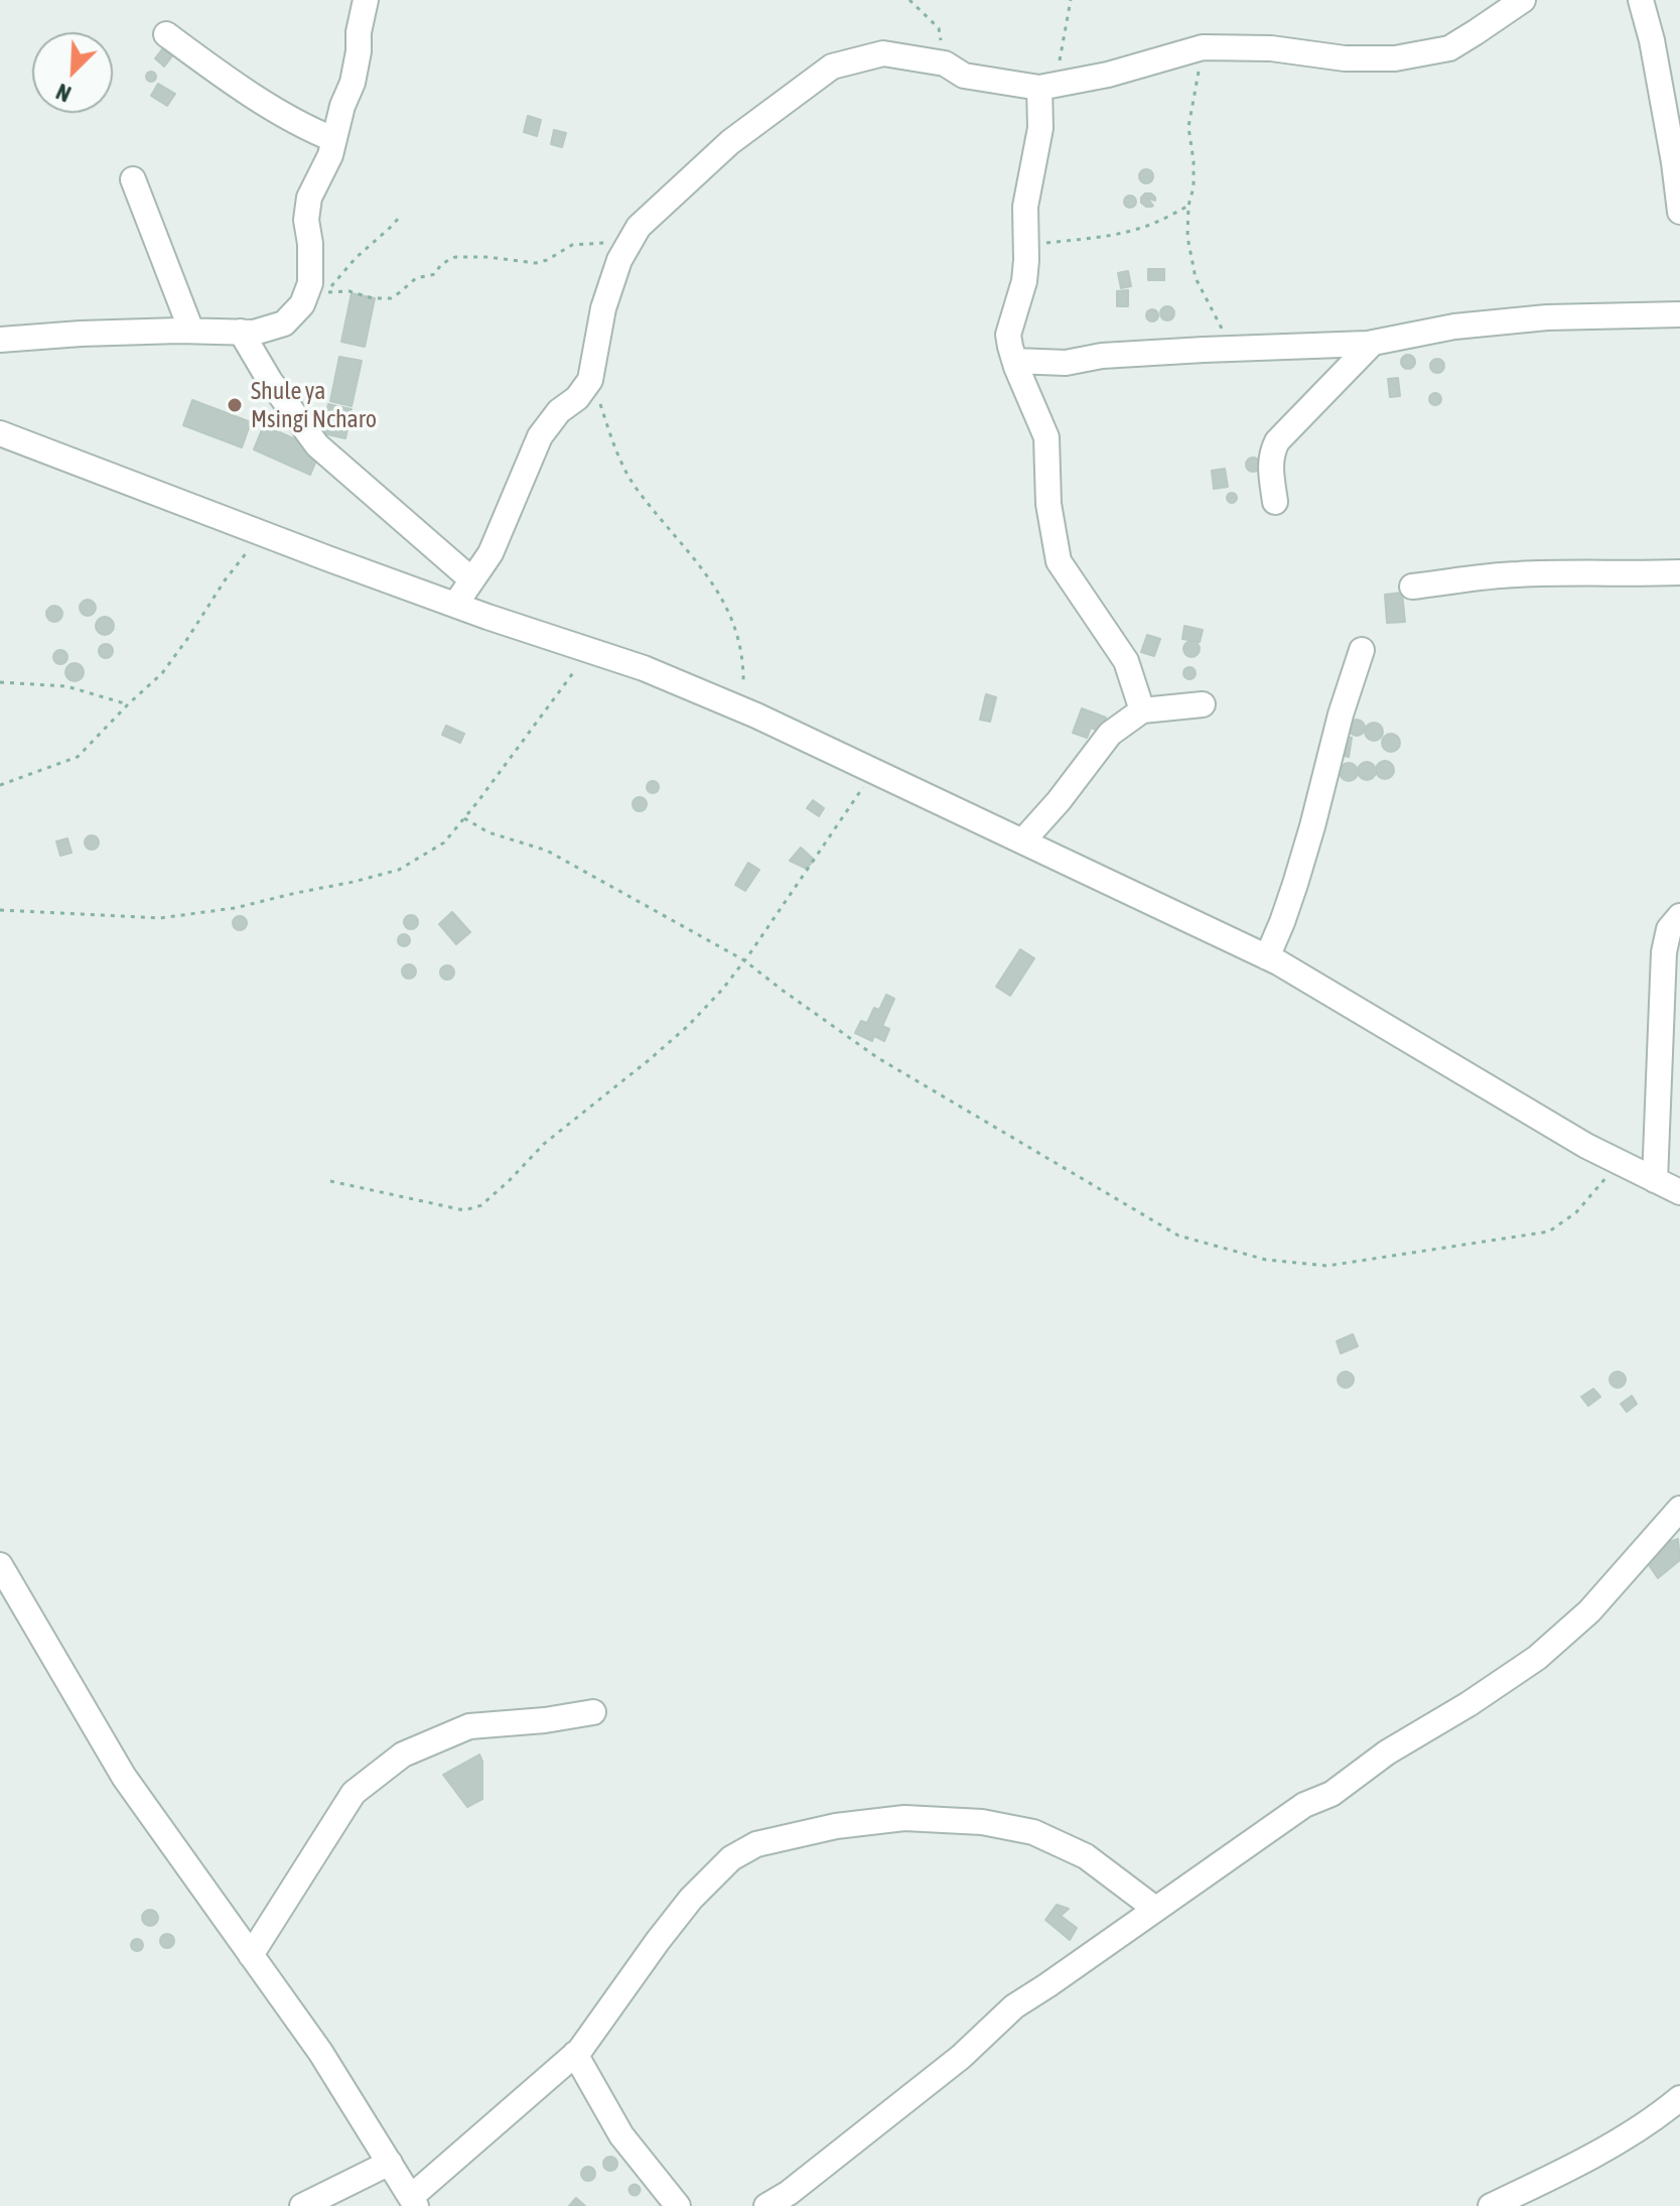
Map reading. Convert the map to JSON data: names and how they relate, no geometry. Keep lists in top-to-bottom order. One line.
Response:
{"places":["Shule ya Msingi Ncharo"],"north":"bottom left"}
